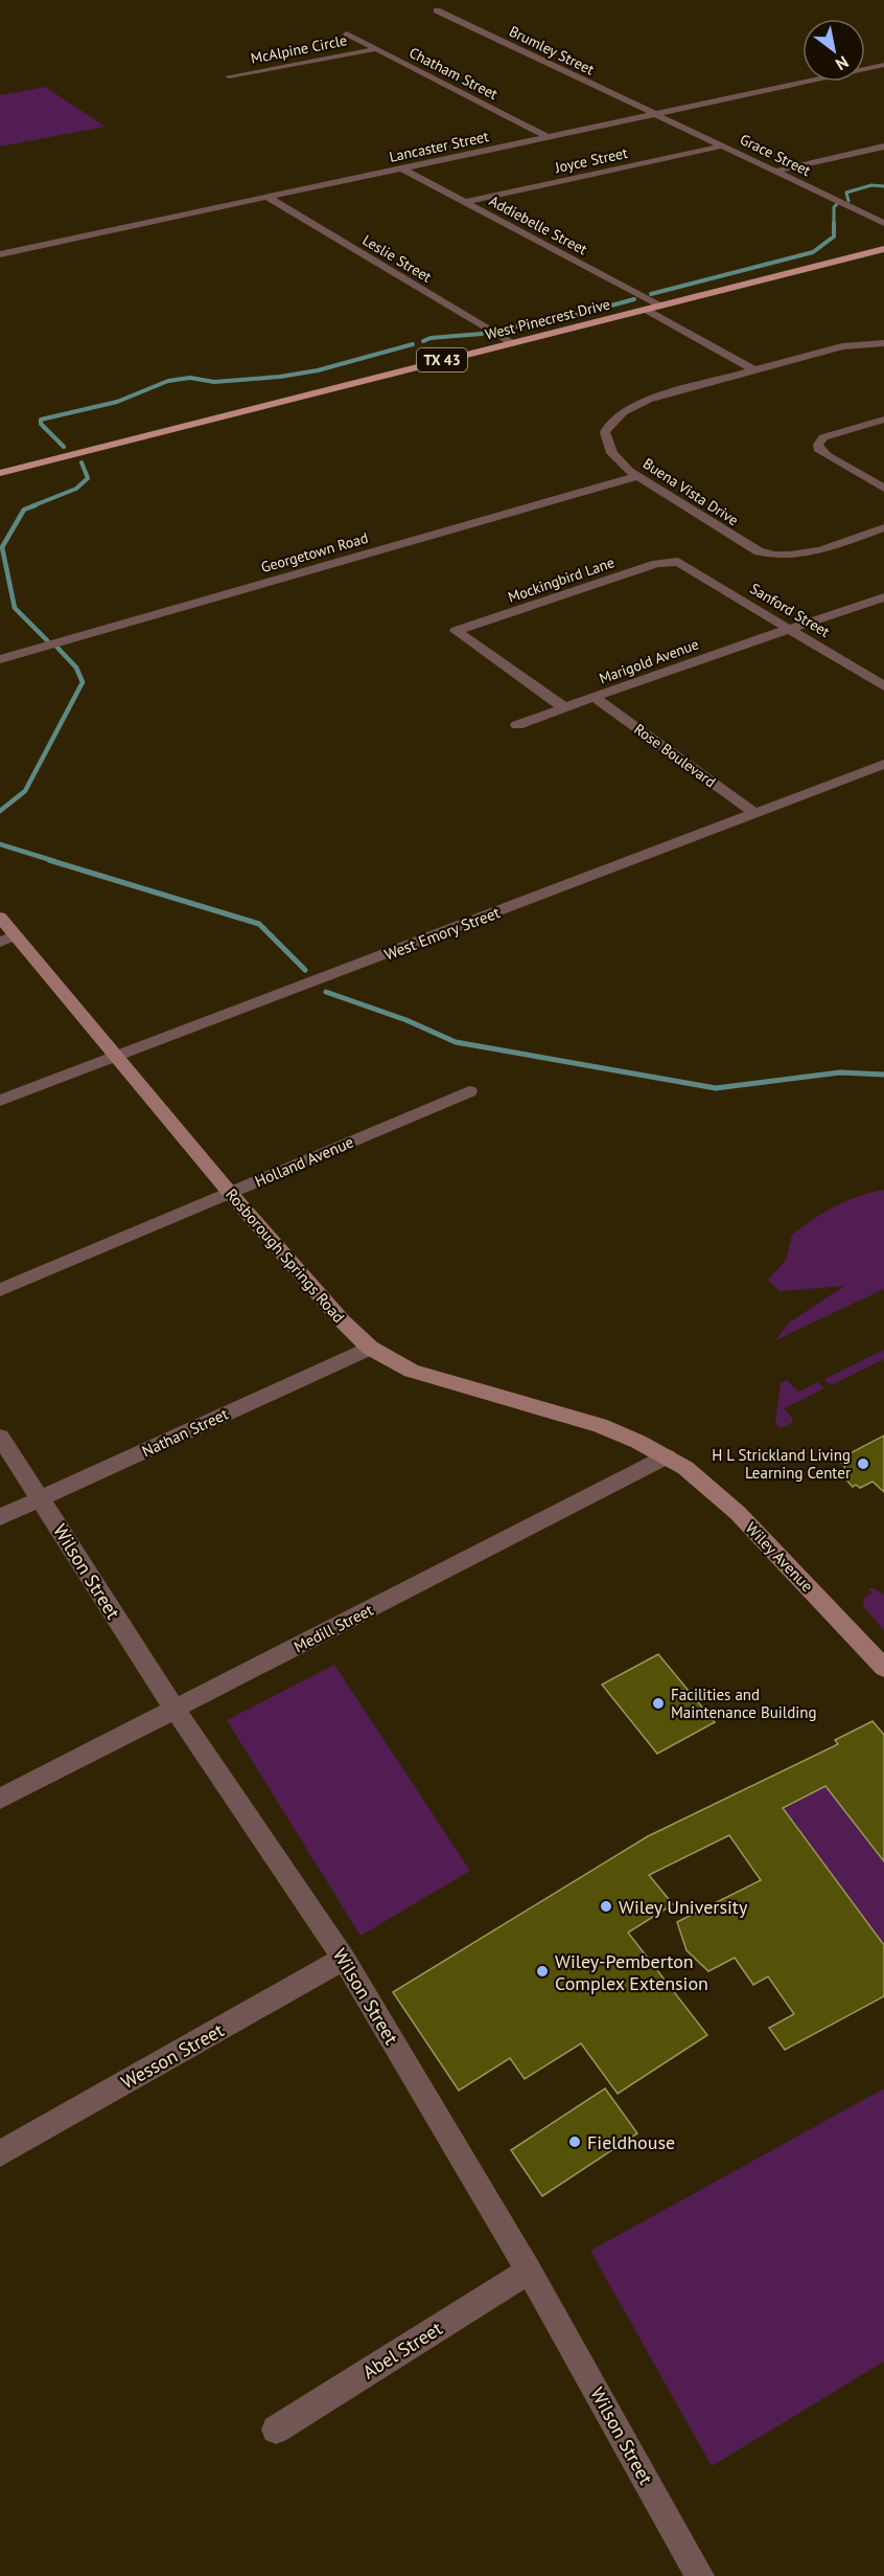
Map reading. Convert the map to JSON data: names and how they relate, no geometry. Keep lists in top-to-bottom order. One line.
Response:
{"streets":{"main road":["West Pinecrest Drive","TX 43"],"street":["McAlpine Circle","Brumley Street","Chatham Street","Lancaster Street","Grace Street","Joyce Street","Addiebelle Street","Leslie Street","Buena Vista Drive","Georgetown Road","Mockingbird Lane","Sanford Street","Marigold Avenue","Rose Boulevard","West Emory Street","Holland Avenue","Rosborough Springs Road","Nathan Street","Wiley Avenue","Wilson Street","Medill Street","Wesson Street","Abel Street"]},"crossings":[["McAlpine Circle","Chatham Street"],["Brumley Street","Lancaster Street"],["Brumley Street","Grace Street"],["Chatham Street","Lancaster Street"],["Lancaster Street","Grace Street"],["Lancaster Street","Addiebelle Street"],["Lancaster Street","Leslie Street"],["Grace Street","Joyce Street"],["Joyce Street","Addiebelle Street"],["Addiebelle Street","West Pinecrest Drive"],["Leslie Street","West Pinecrest Drive"],["Buena Vista Drive","Georgetown Road"],["Mockingbird Lane","Sanford Street"],["Mockingbird Lane","Marigold Avenue"],["Sanford Street","Marigold Avenue"],["Marigold Avenue","Rose Boulevard"],["Rose Boulevard","West Emory Street"],["West Emory Street","Rosborough Springs Road"],["Holland Avenue","Rosborough Springs Road"],["Rosborough Springs Road","Nathan Street"],["Rosborough Springs Road","Wiley Avenue"],["Rosborough Springs Road","Medill Street"],["Nathan Street","Wilson Street"],["Wiley Avenue","Medill Street"],["Wilson Street","Medill Street"],["Wilson Street","Wesson Street"],["Wilson Street","Abel Street"]],"places":["H L Strickland Living Learning Center","Facilities and Maintenance Building","Wiley University","Wiley-Pemberton Complex Extension","Fieldhouse"],"north":"bottom right"}
